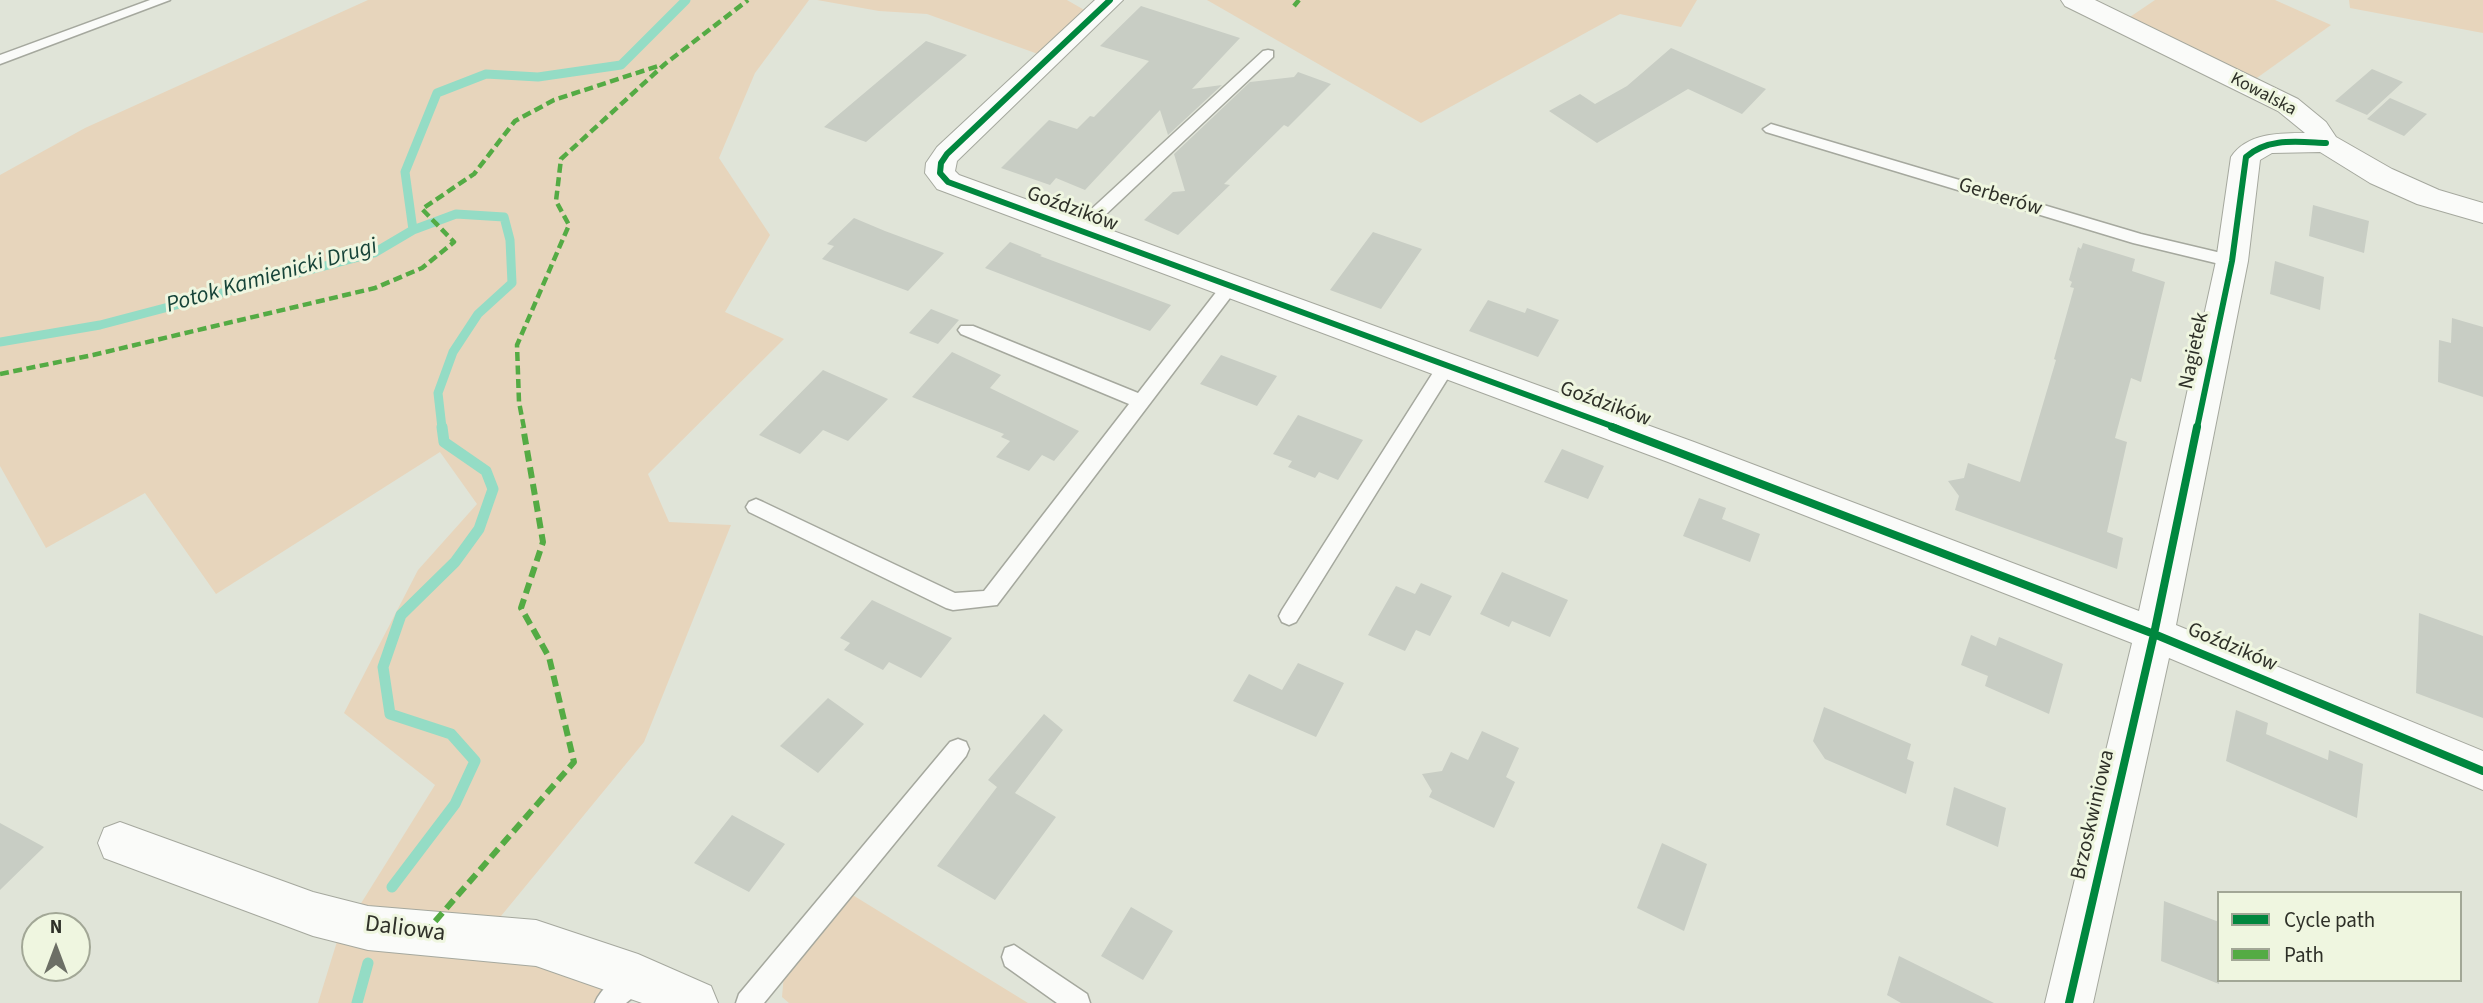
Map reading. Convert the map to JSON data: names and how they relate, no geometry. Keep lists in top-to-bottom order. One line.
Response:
{"streets":{"street":["Kowalska","Goździków","Nagietek","Brzoskwiniowa","Daliowa"],"lane":["Gerberów"]},"crossings":[["Kowalska","Nagietek"],["Gerberów","Nagietek"],["Goździków","Nagietek"],["Goździków","Brzoskwiniowa"],["Nagietek","Brzoskwiniowa"]],"water":["Potok Kamienicki Drugi"],"legend":["Cycle path","Path"],"north":"top"}
